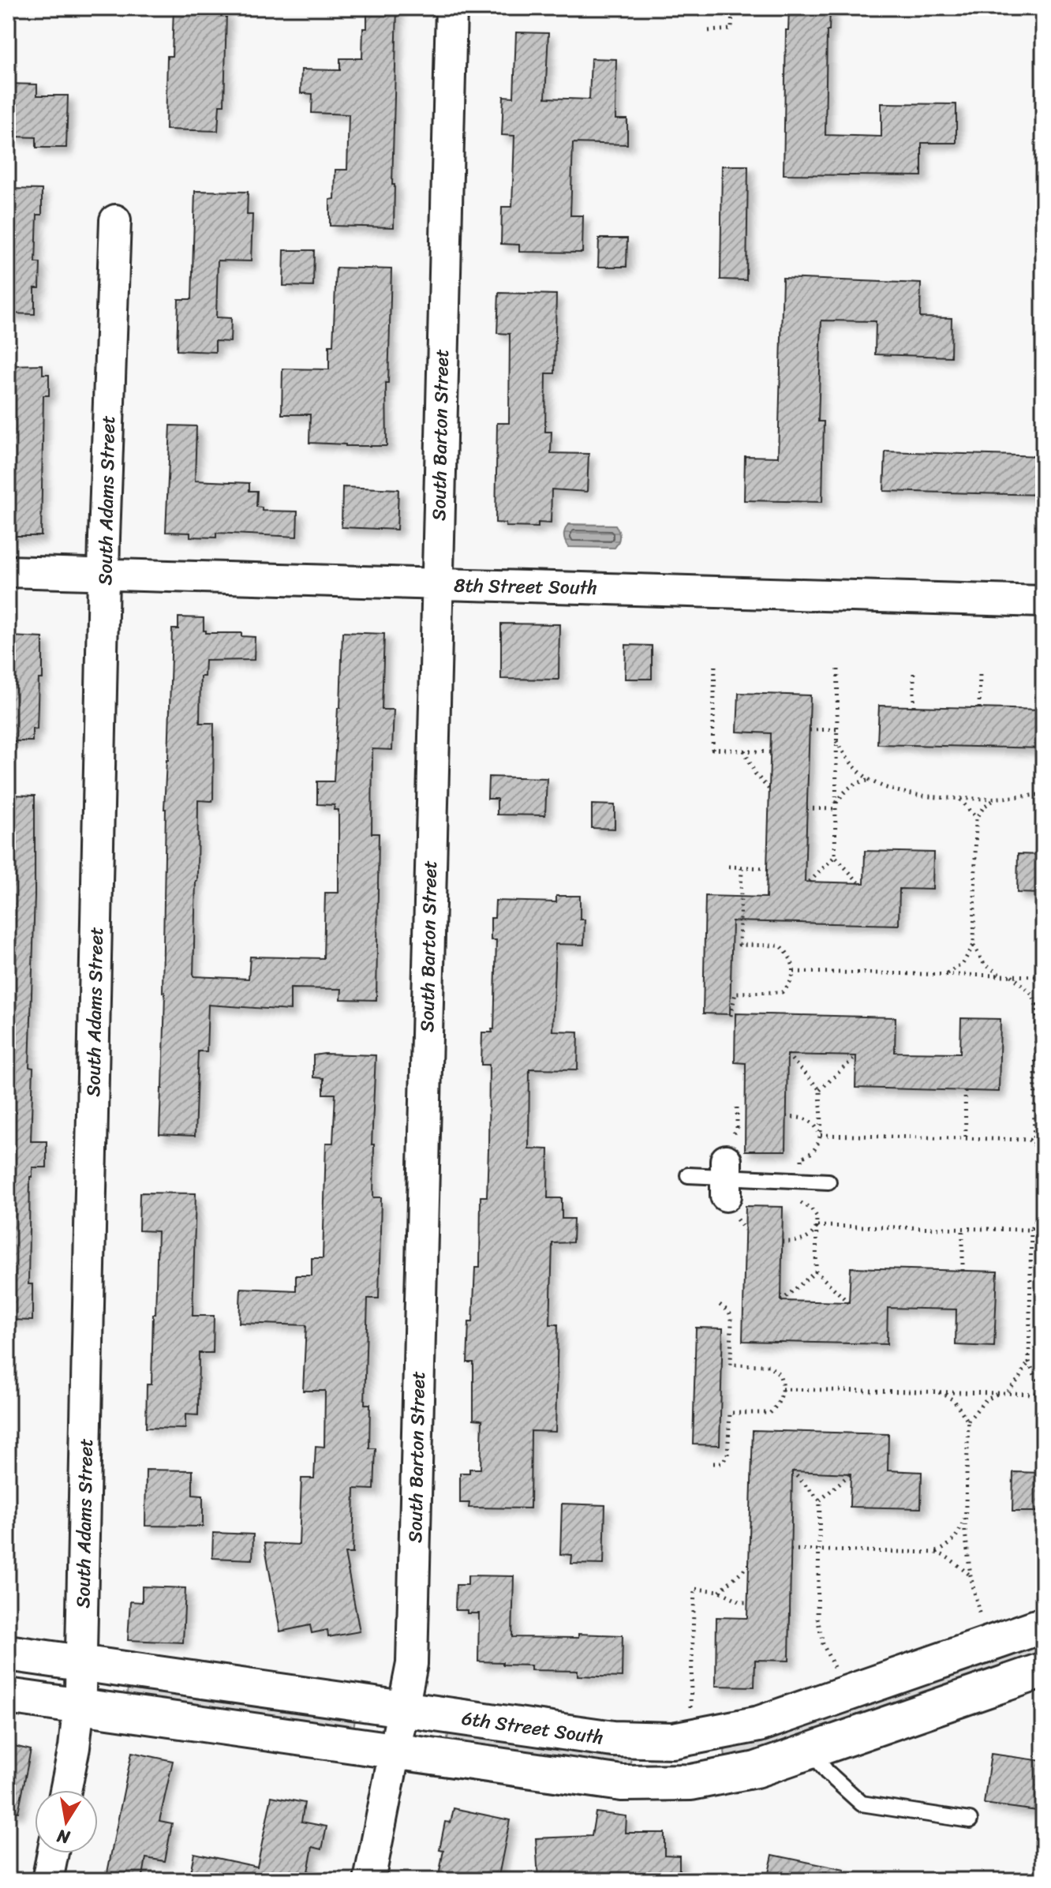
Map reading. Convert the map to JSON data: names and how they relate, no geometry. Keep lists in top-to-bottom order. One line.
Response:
{"streets":{"street":["South Barton Street","South Adams Street","8th Street South","6th Street South"]},"crossings":[["South Barton Street","8th Street South"],["South Barton Street","6th Street South"],["South Adams Street","8th Street South"],["South Adams Street","6th Street South"]],"north":"bottom"}
